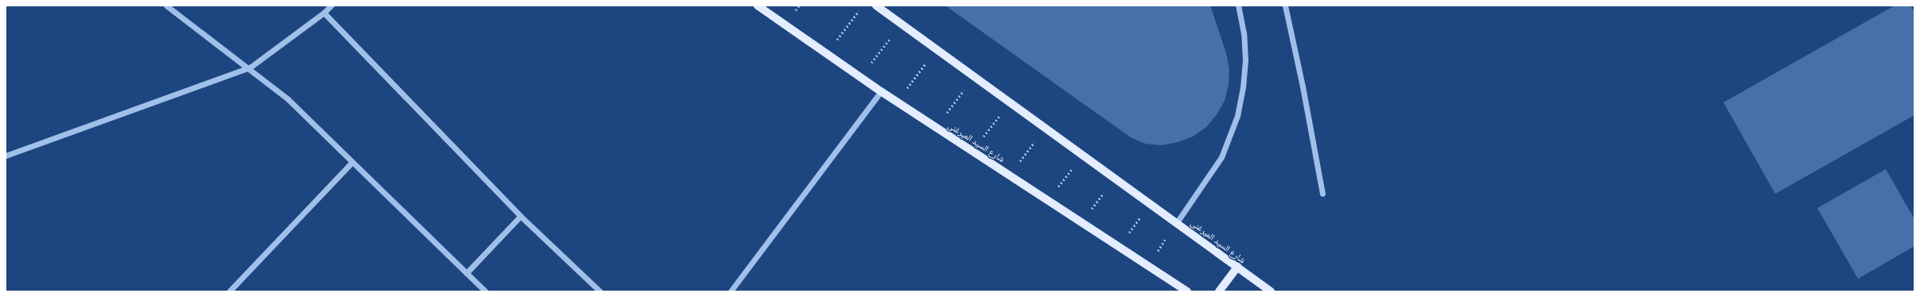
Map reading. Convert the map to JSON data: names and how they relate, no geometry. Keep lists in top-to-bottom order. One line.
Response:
{"streets":{"main road":["شارع السيد الميرغنى"]}}
